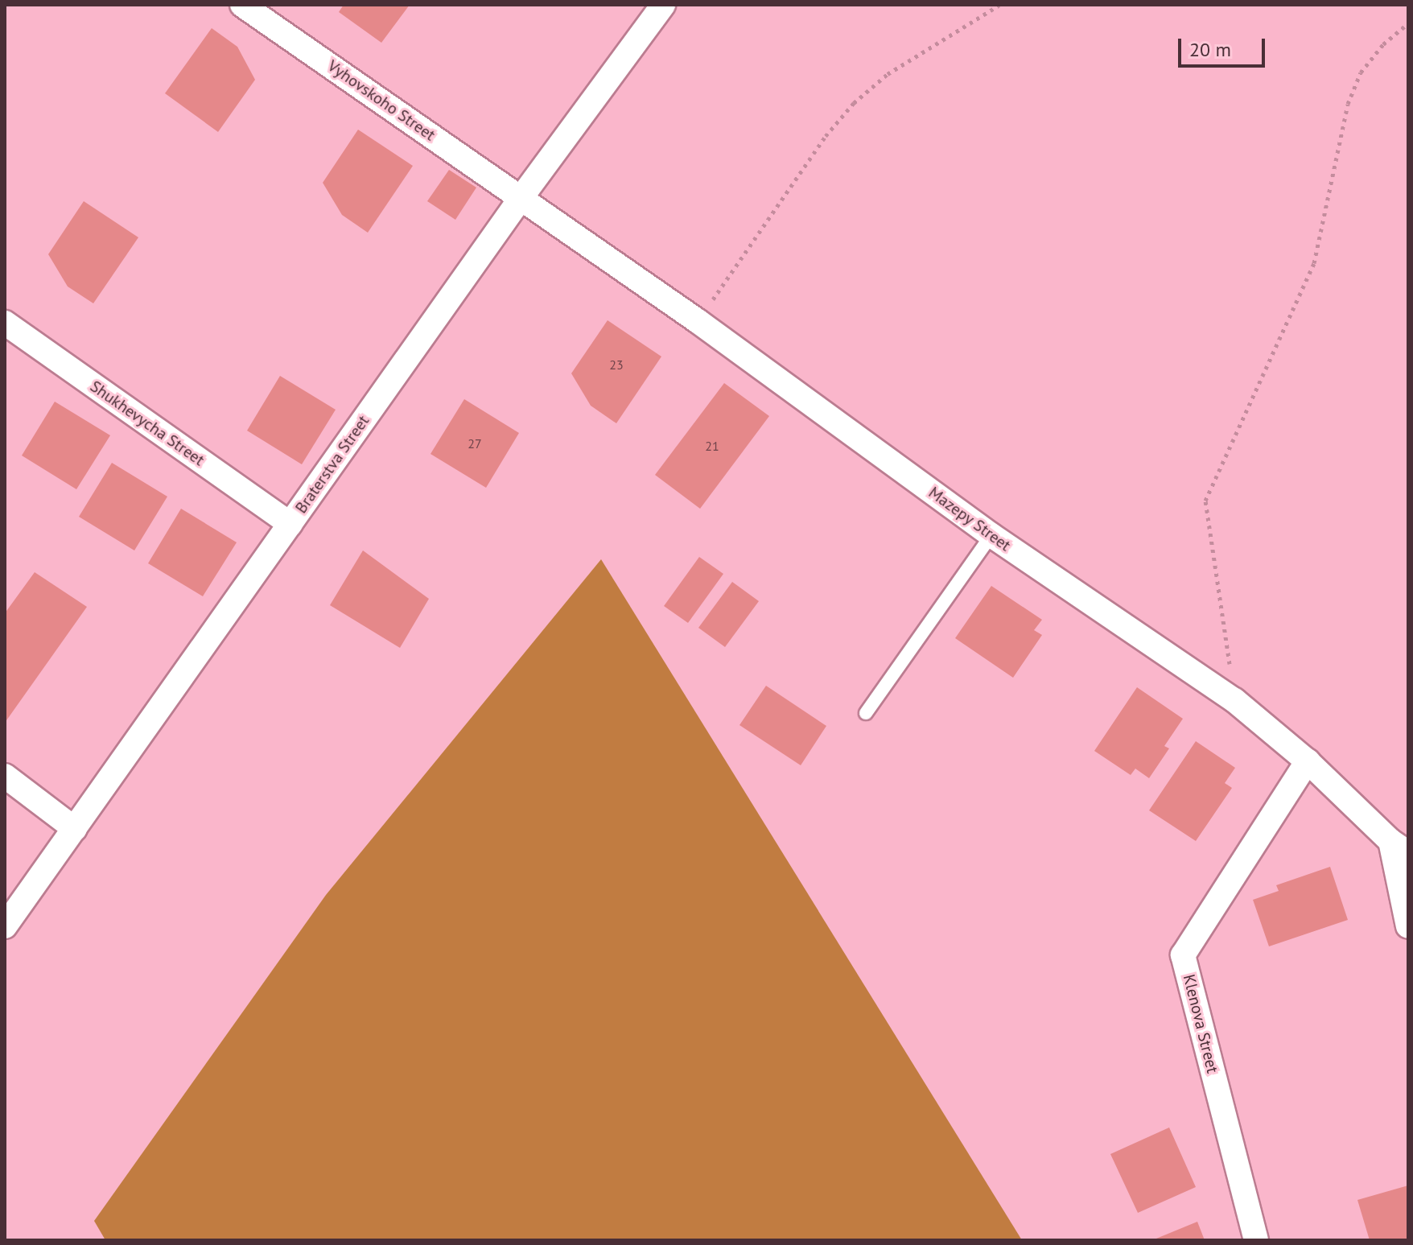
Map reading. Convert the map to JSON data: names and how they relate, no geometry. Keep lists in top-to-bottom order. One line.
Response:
{"streets":{"street":["Vyhovskoho Street","Shukhevycha Street","Braterstva Street","Mazepy Street","Klenova Street"]},"crossings":[["Vyhovskoho Street","Braterstva Street"],["Vyhovskoho Street","Mazepy Street"],["Shukhevycha Street","Braterstva Street"],["Braterstva Street","Mazepy Street"],["Mazepy Street","Klenova Street"]],"house_numbers":["23","27","21"],"scale_bar":"20 m"}
